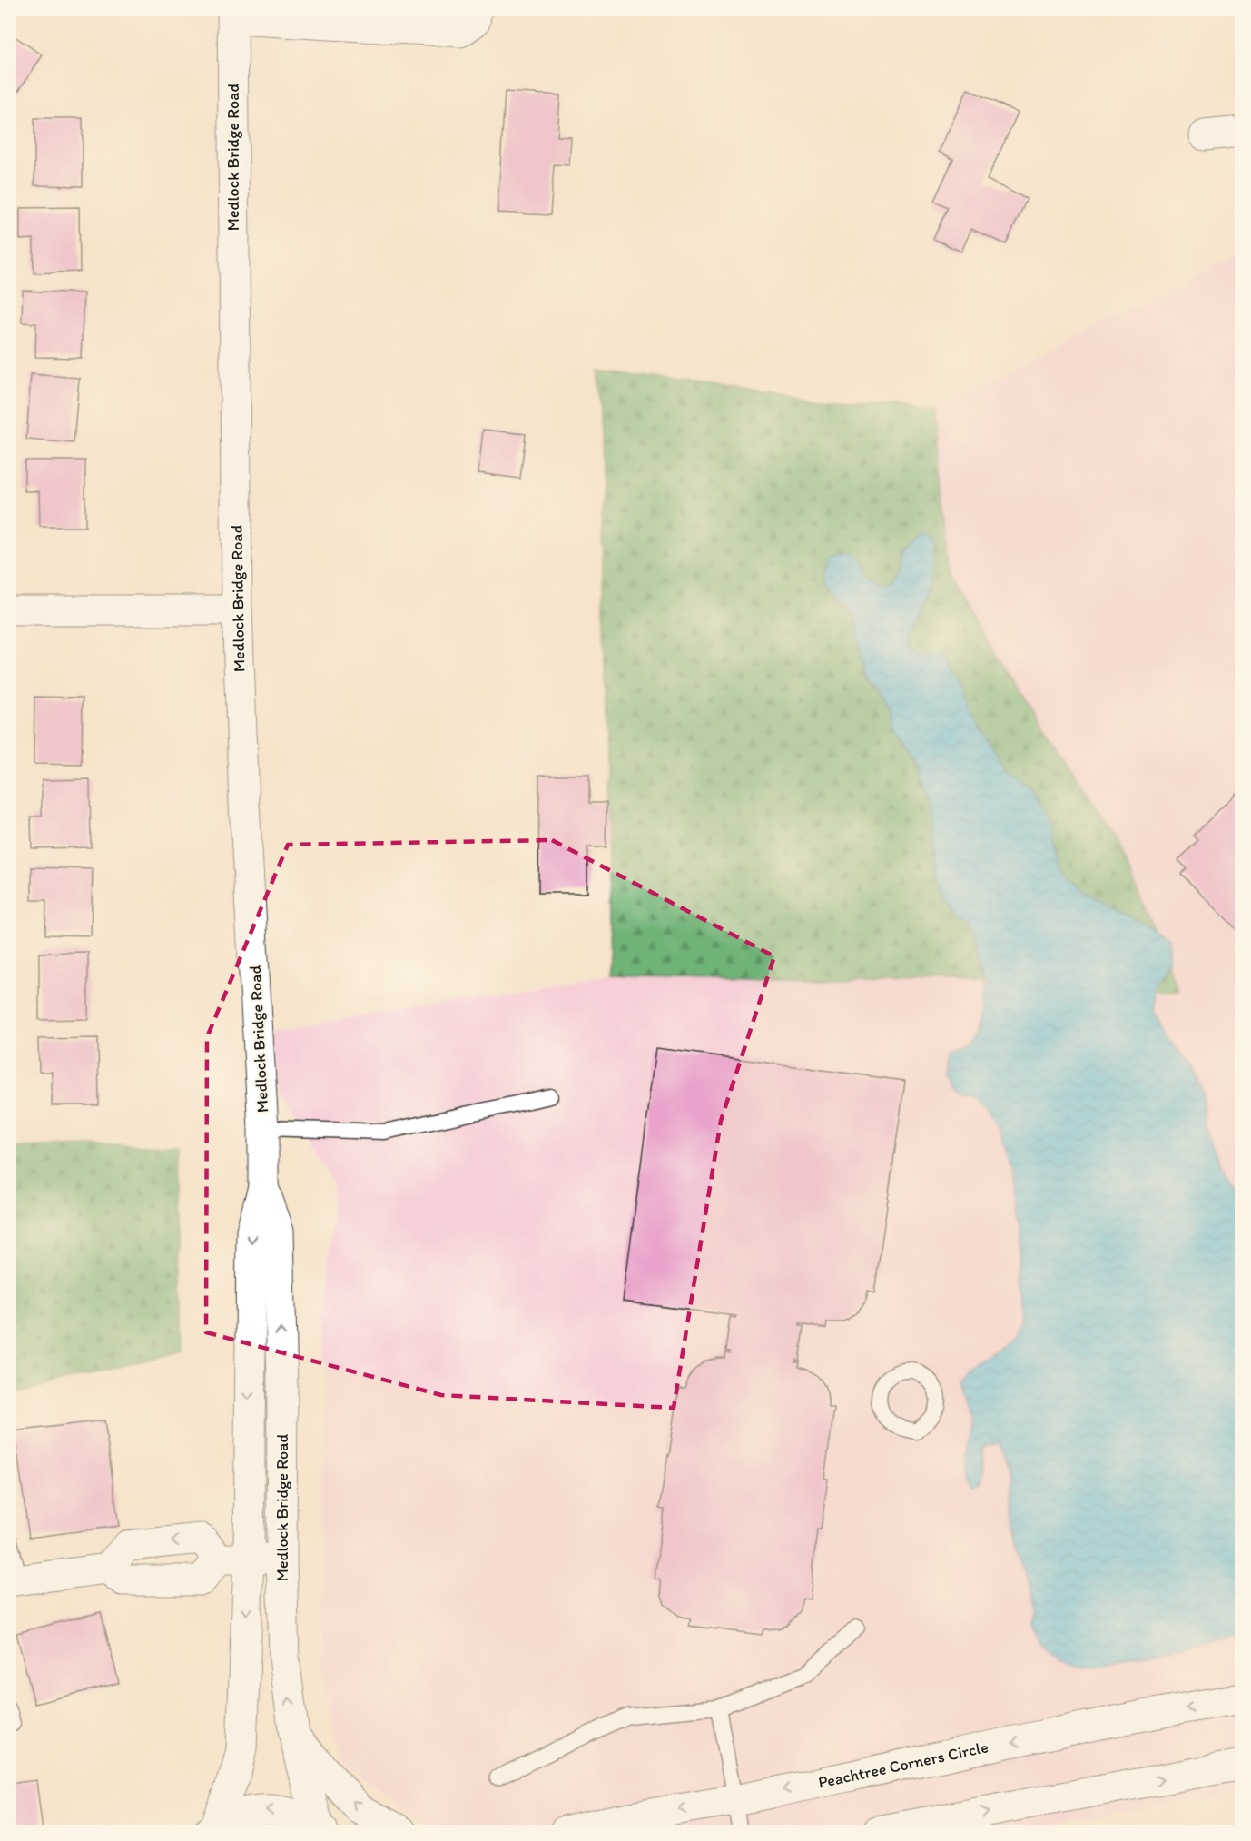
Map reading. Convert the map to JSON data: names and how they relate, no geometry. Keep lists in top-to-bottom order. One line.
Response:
{"streets":{"main road":["Medlock Bridge Road","Peachtree Corners Circle"]}}
